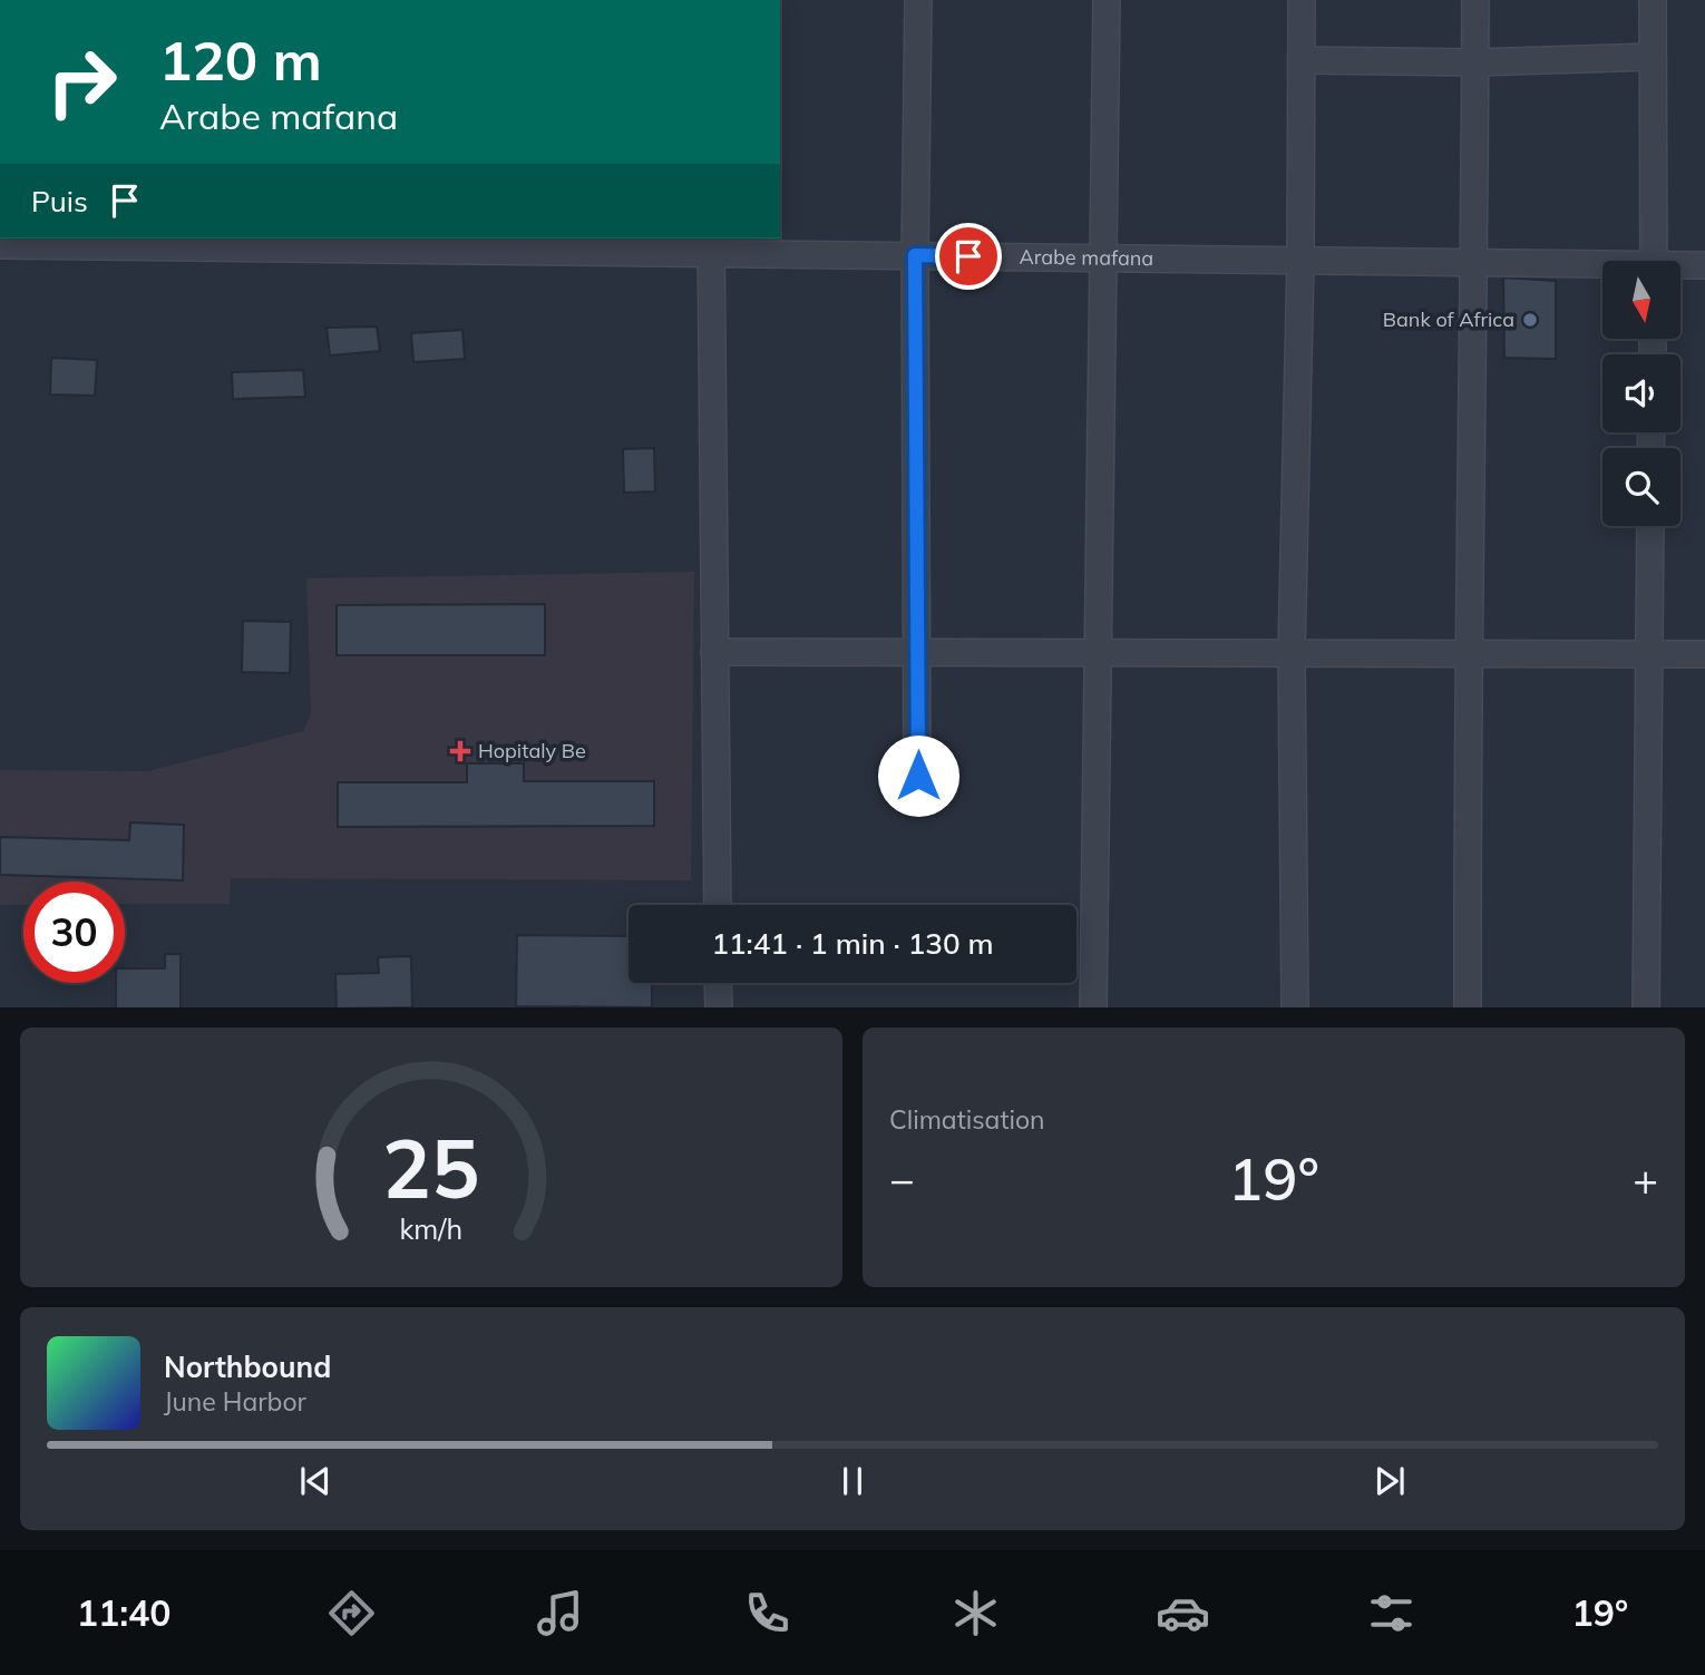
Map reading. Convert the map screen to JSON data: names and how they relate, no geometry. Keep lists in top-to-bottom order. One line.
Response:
{"streets":{"street":["Arabe mafana"]},"places":{"other":["Bank of Africa"],"health":["Hopitaly Be"]},"north":"bottom","page":{"turn":["120 m","Arabe mafana"],"then":"Puis","limit":"30","trip":"11:41 · 1 min · 130 m","tile":"Climatisation","heat":["−","19°","+"],"song":["Northbound","June Harbor"],"tabs":["11:40","19°"],"gauge":["25","km/h"]}}
